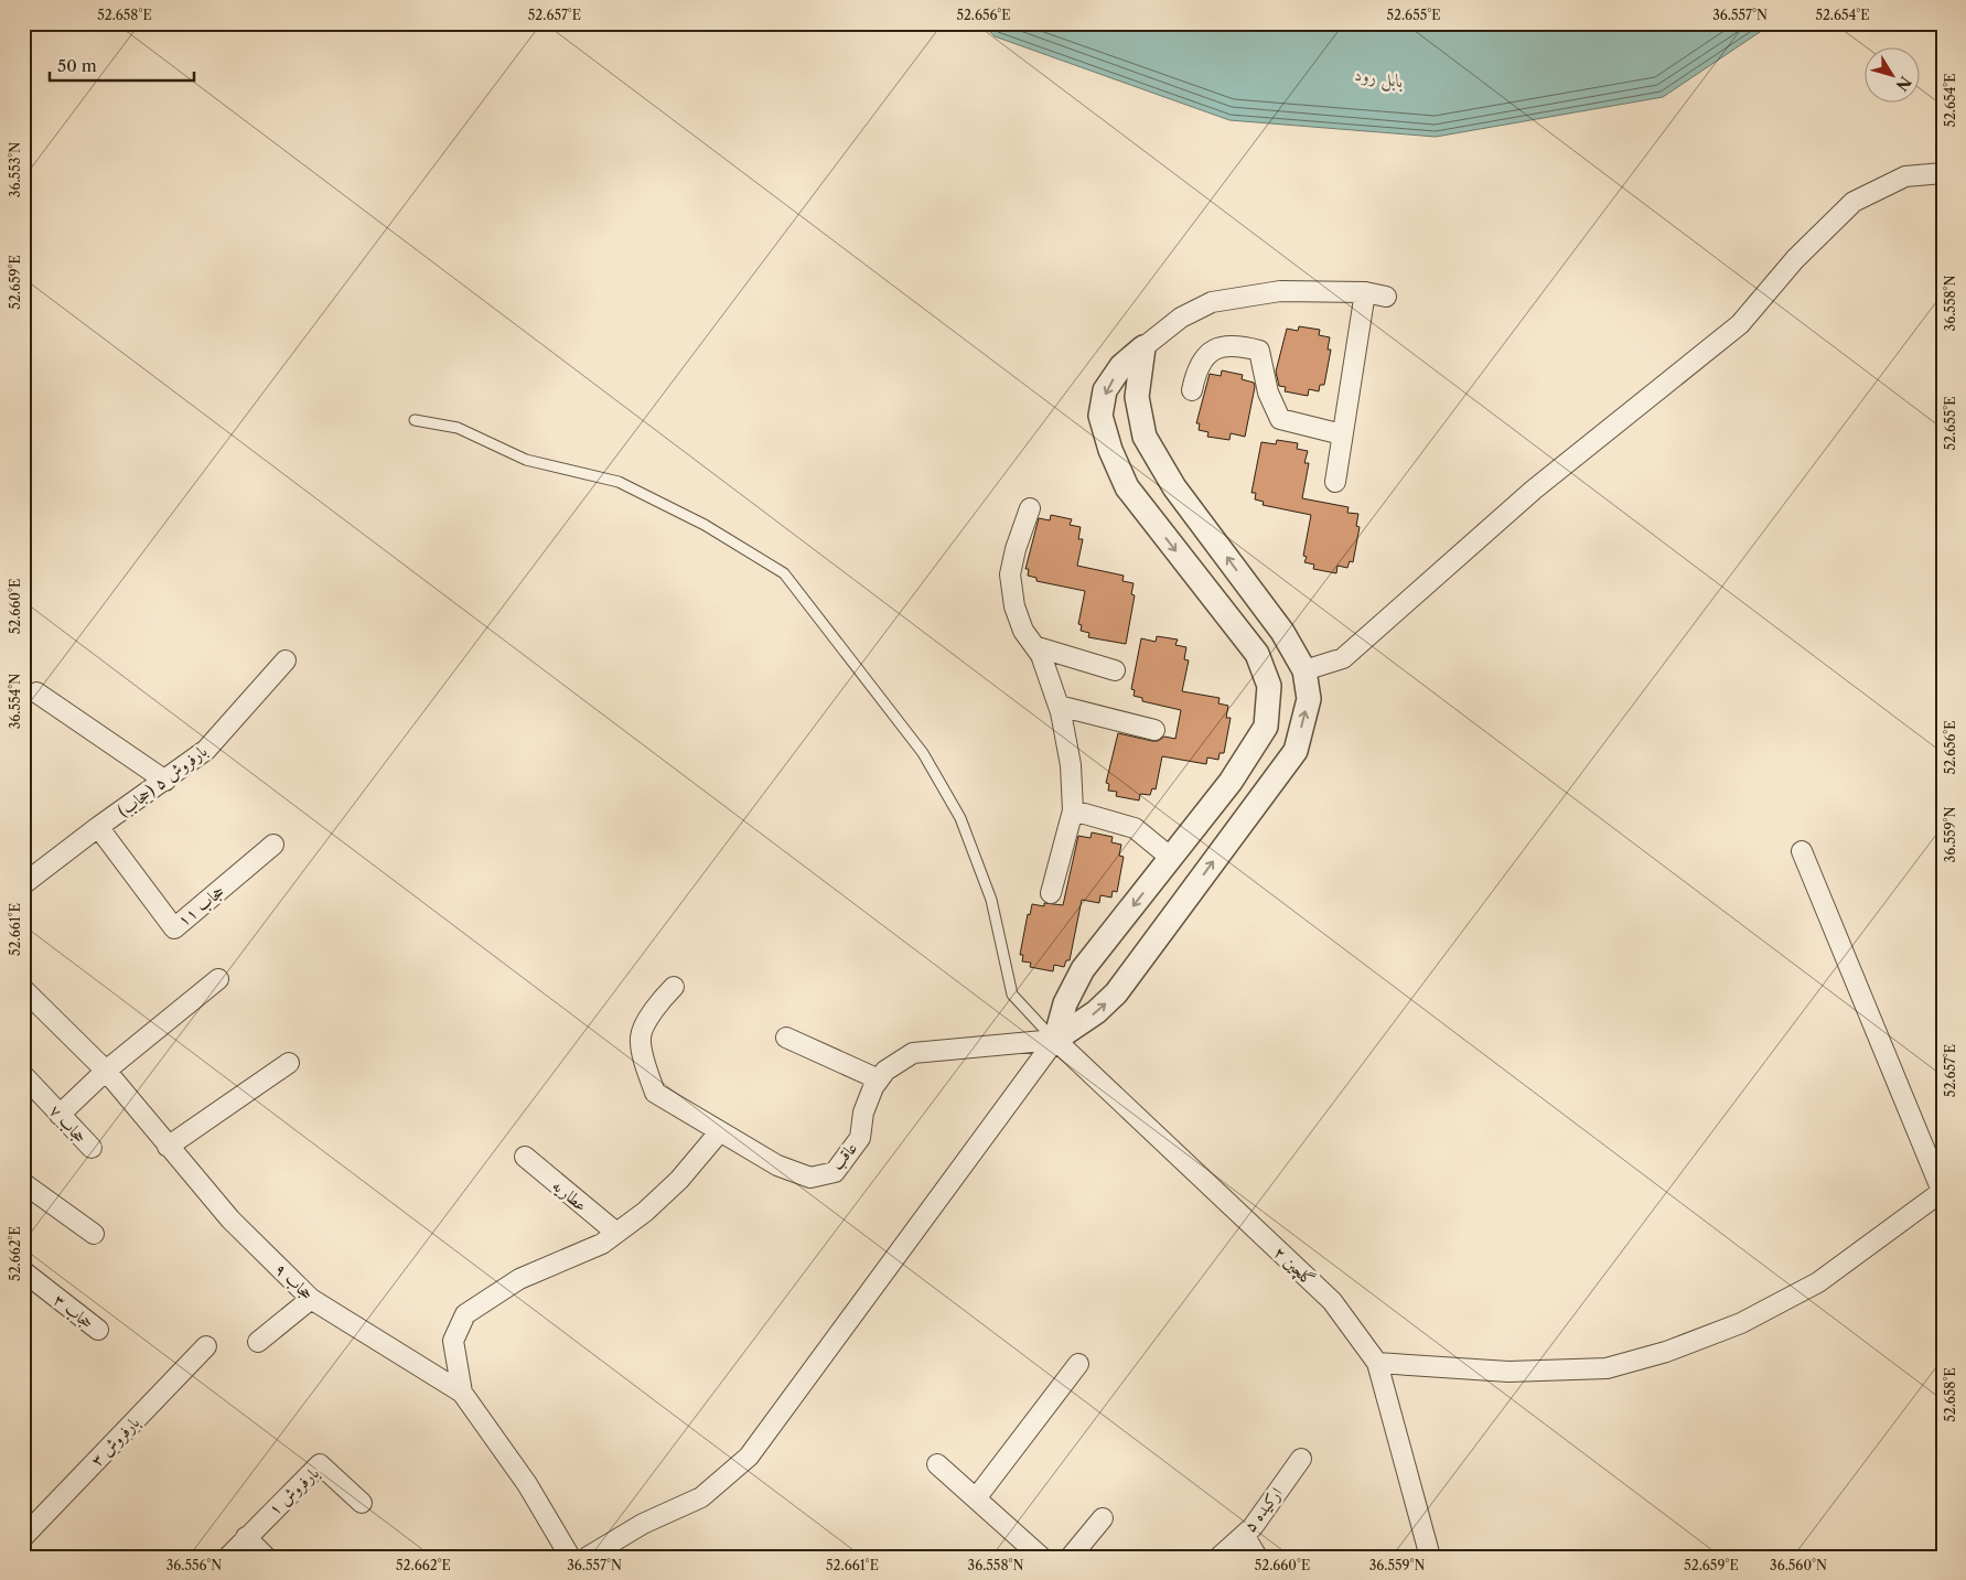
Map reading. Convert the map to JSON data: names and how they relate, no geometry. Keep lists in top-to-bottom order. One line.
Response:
{"streets":{"street":["بارفروش ۵ (حجاب)","حجاب ۱۱","حجاب ۷","عاقب","عطاریه","گلچین ۲","حجاب ۹","حجاب ۳","بارفروش ۳","بارفروش ۱","ارکیده ۵"]},"crossings":[["بارفروش ۵ (حجاب)","حجاب ۱۱"],["عاقب","گلچین ۲"]],"water":["بابل رود"],"scale_bar":"50 m","north":"bottom right","coordinates":["52.658°E","52.657°E","52.656°E","52.655°E","36.557°N","52.654°E","36.553°N","52.659°E","36.558°N","52.660°E","36.554°N","36.559°N","52.661°E","52.662°E","36.556°N","36.560°N"]}
